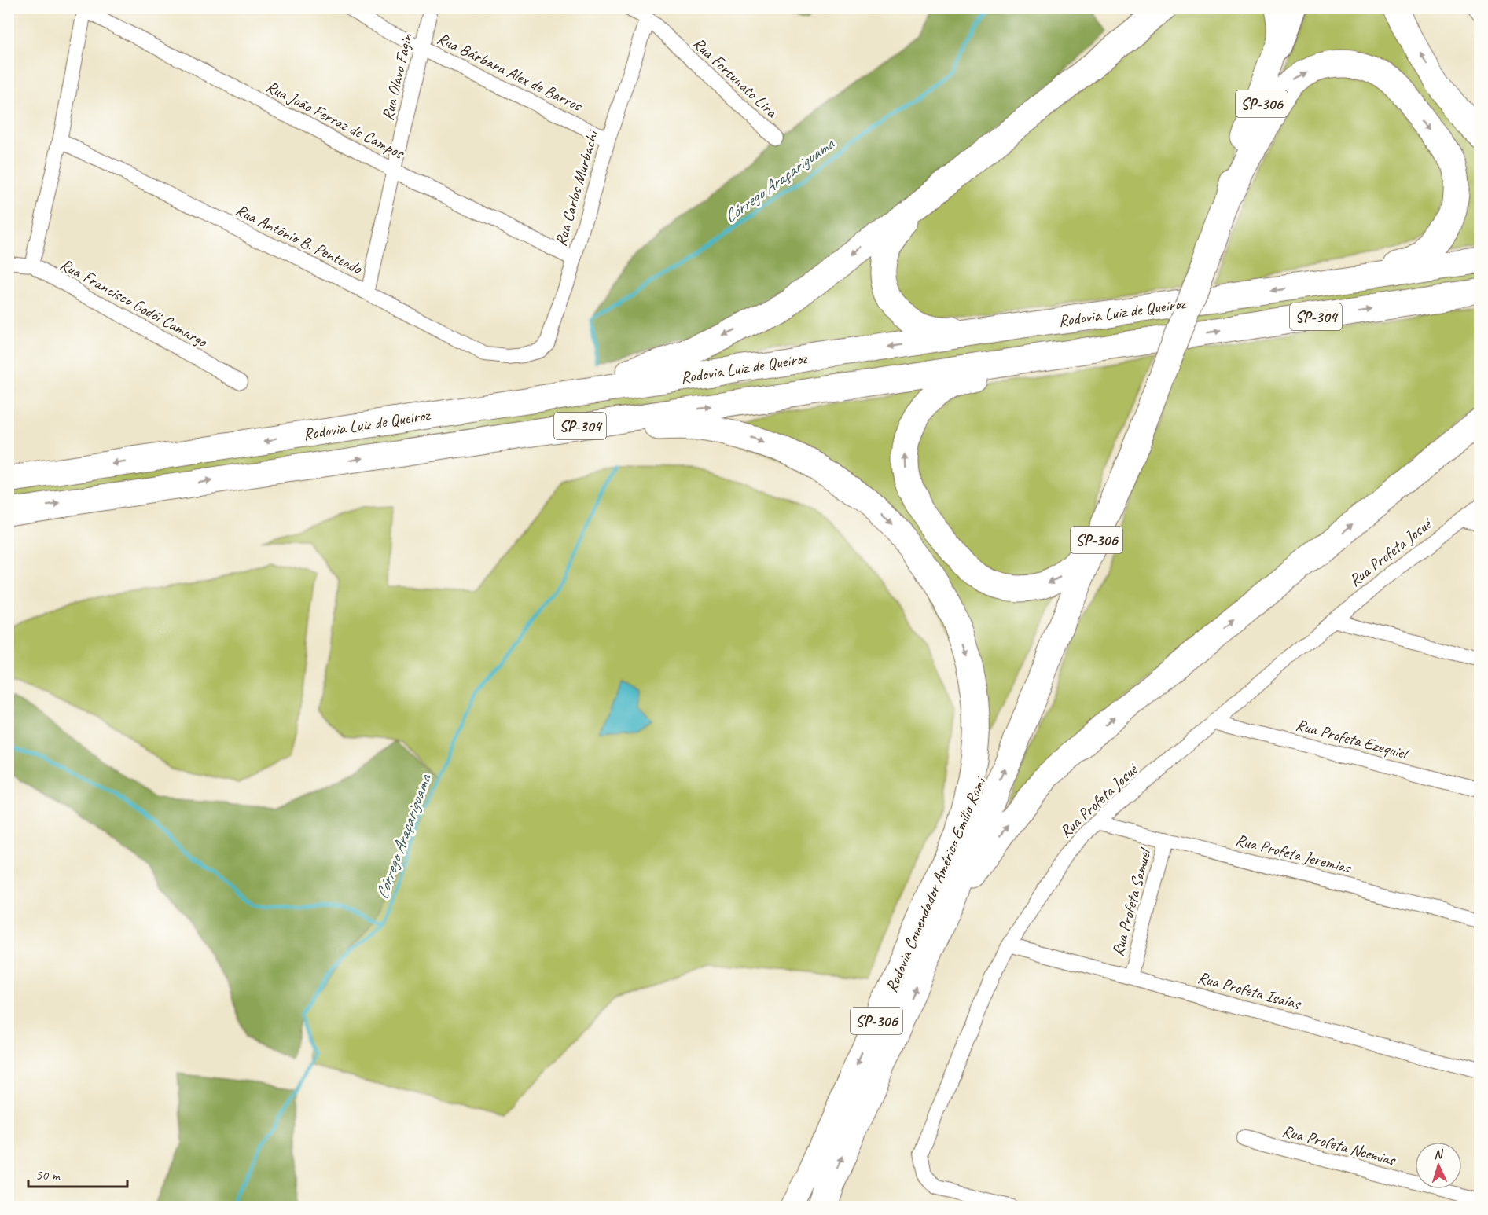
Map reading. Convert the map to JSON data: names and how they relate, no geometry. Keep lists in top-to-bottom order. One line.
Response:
{"streets":{"highway":["SP-306","Rodovia Luiz de Queiroz","SP-304","Rodovia Comendador Américo Emílio Romi"],"street":["Rua Bárbara Alex de Barros","Rua Olavo Fagin","Rua Fortunato Lira","Rua João Ferraz de Campos","Rua Carlos Murbachi","Rua Antônio B. Penteado","Rua Francisco Godói Camargo","Rua Profeta Josué","Rua Profeta Ezequiel","Rua Profeta Jeremias","Rua Profeta Samuel","Rua Profeta Isaías","Rua Profeta Neemias"]},"crossings":[["Rua Bárbara Alex de Barros","Rua Olavo Fagin"],["Rua Bárbara Alex de Barros","Rua Carlos Murbachi"],["Rua Olavo Fagin","Rua João Ferraz de Campos"],["Rua Olavo Fagin","Rua Antônio B. Penteado"],["Rua Fortunato Lira","Rua Carlos Murbachi"],["Rua João Ferraz de Campos","Rua Carlos Murbachi"],["Rua Carlos Murbachi","Rua Antônio B. Penteado"],["Rodovia Luiz de Queiroz","Rodovia Comendador Américo Emílio Romi"],["Rua Profeta Josué","Rua Profeta Ezequiel"],["Rua Profeta Josué","Rua Profeta Jeremias"],["Rua Profeta Josué","Rua Profeta Isaías"],["Rua Profeta Jeremias","Rua Profeta Samuel"],["Rua Profeta Samuel","Rua Profeta Isaías"]],"water":["Córrego Araçariguama"],"scale_bar":"50 m","north":"top"}
